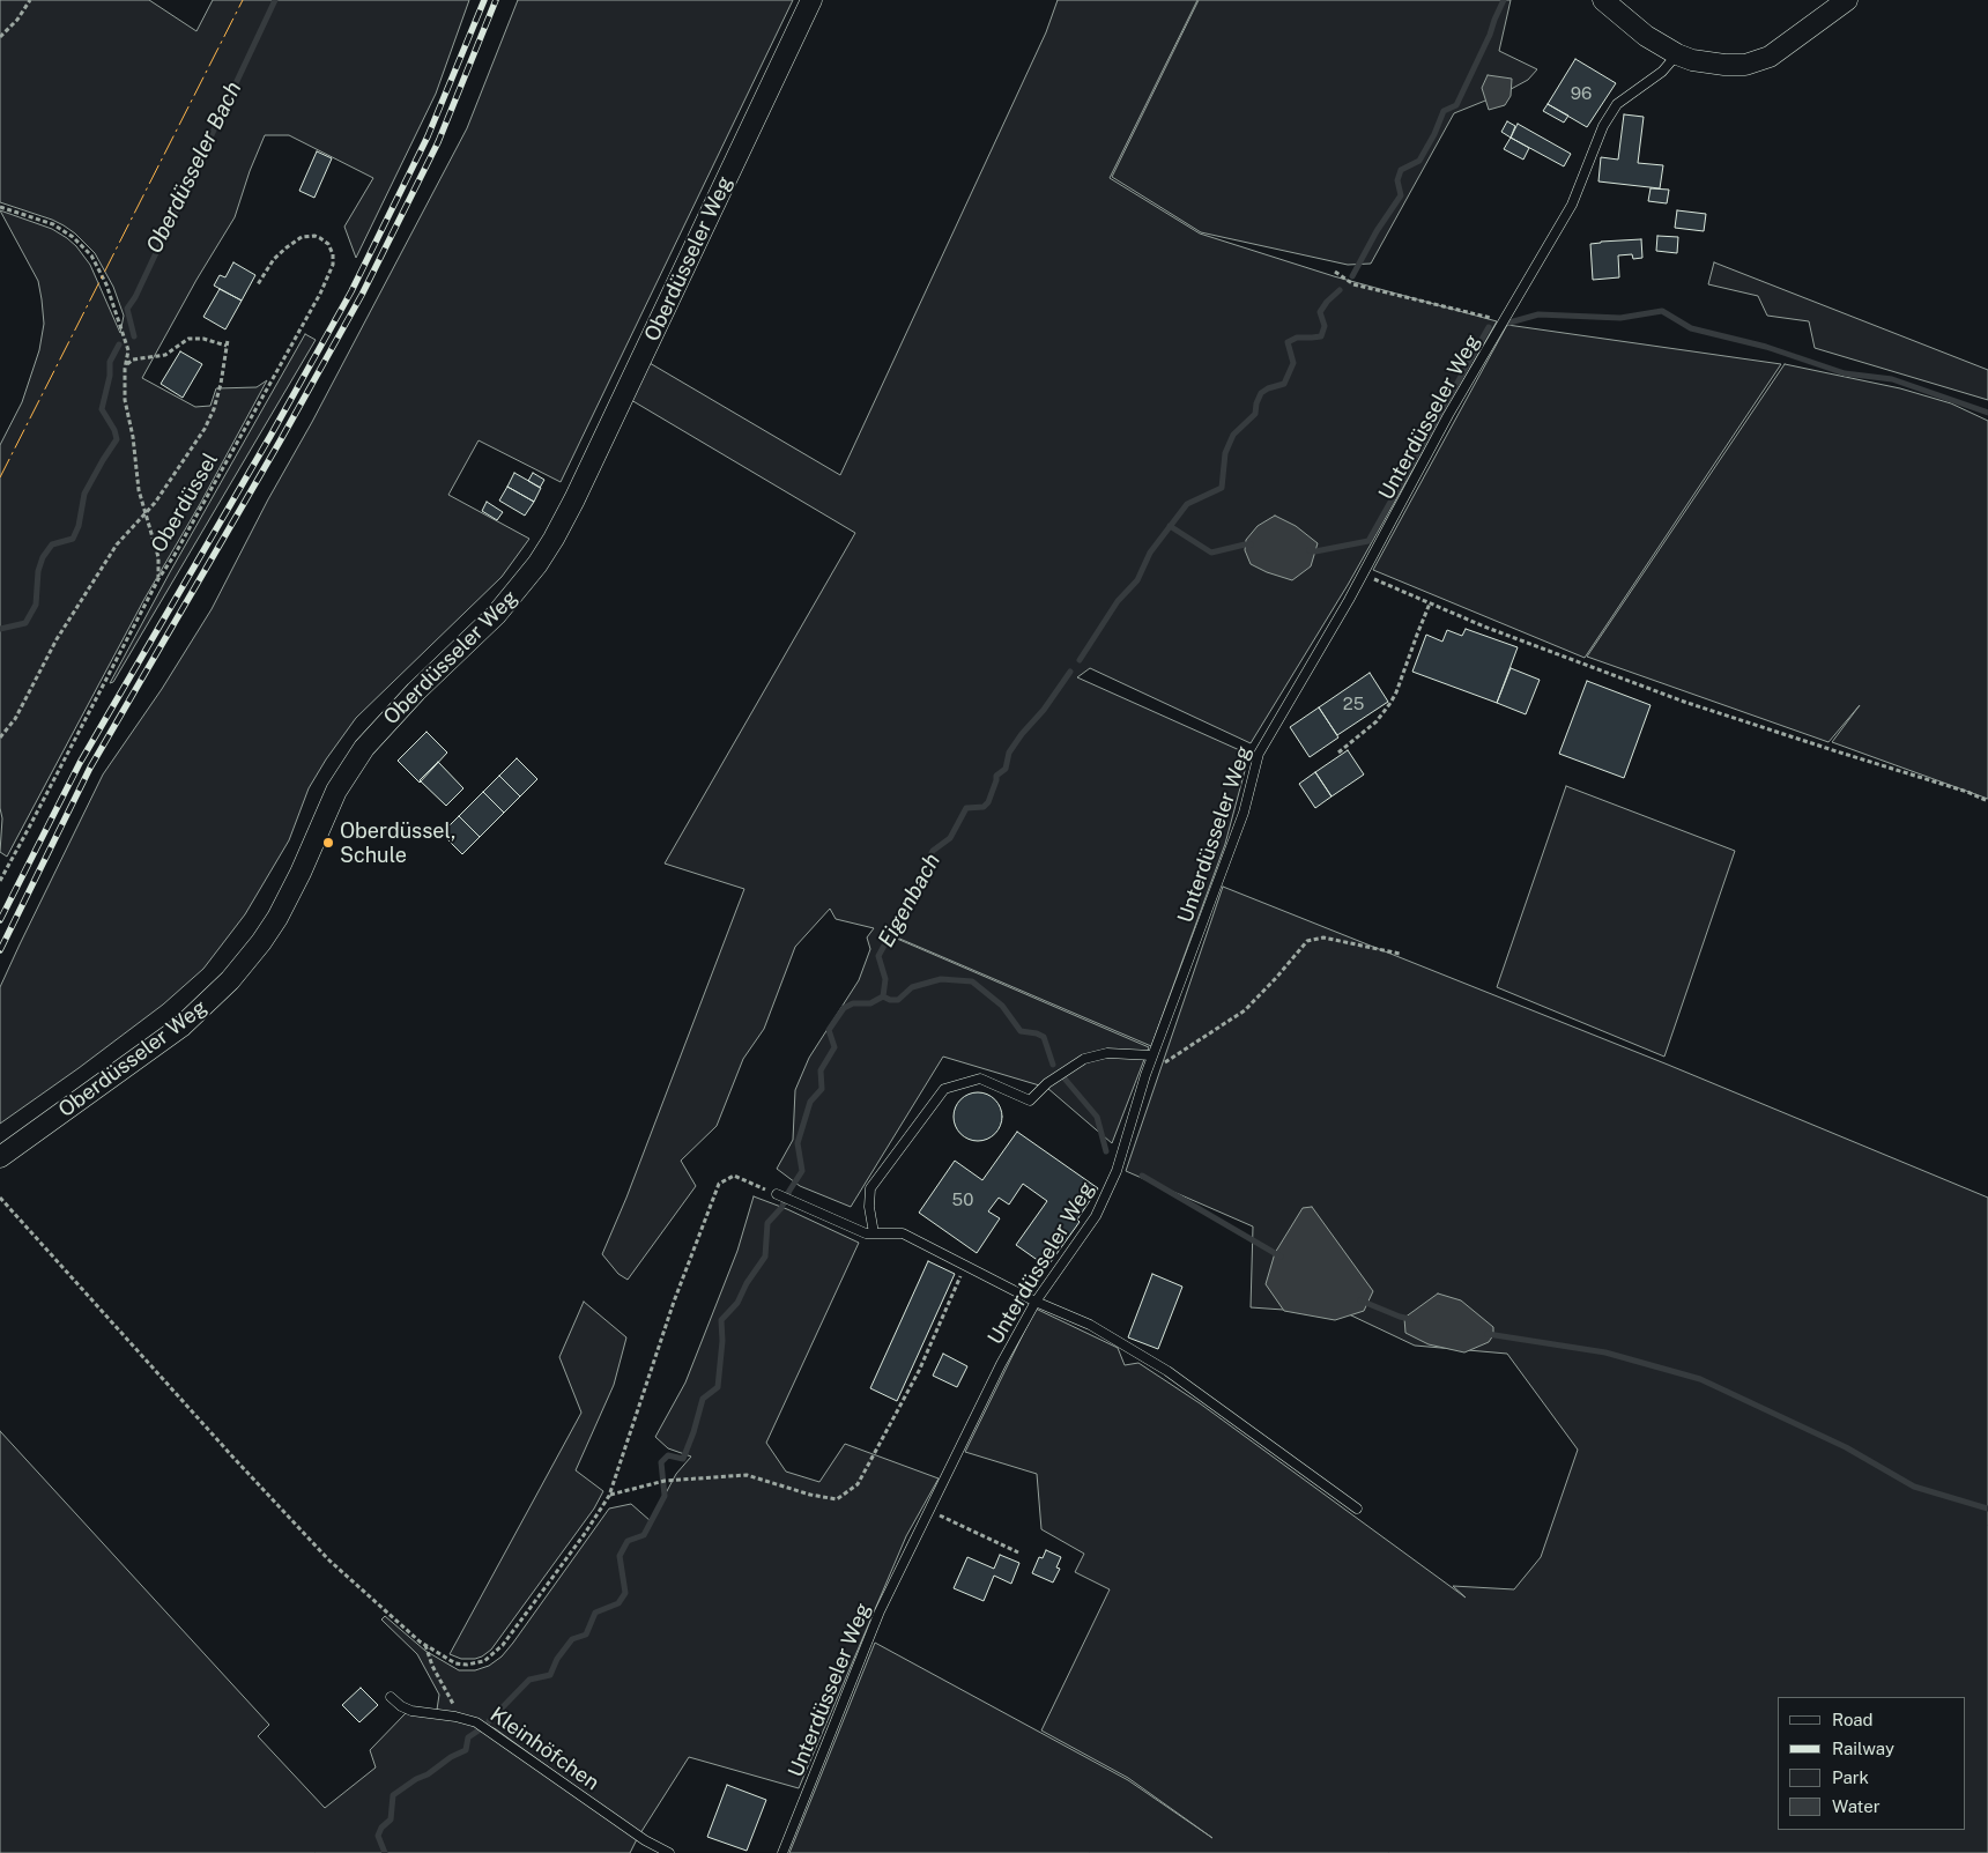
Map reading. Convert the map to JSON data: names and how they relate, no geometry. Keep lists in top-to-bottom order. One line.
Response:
{"streets":{"street":["Oberdüsseler Weg"],"lane":["Unterdüsseler Weg","Kleinhöfchen"],"path":["Oberdüssel"]},"water":["Oberdüsseler Bach","Eigenbach"],"places":["Oberdüssel, Schule"],"house_numbers":["96","25","50"],"legend":["Road","Railway","Park","Water"]}
